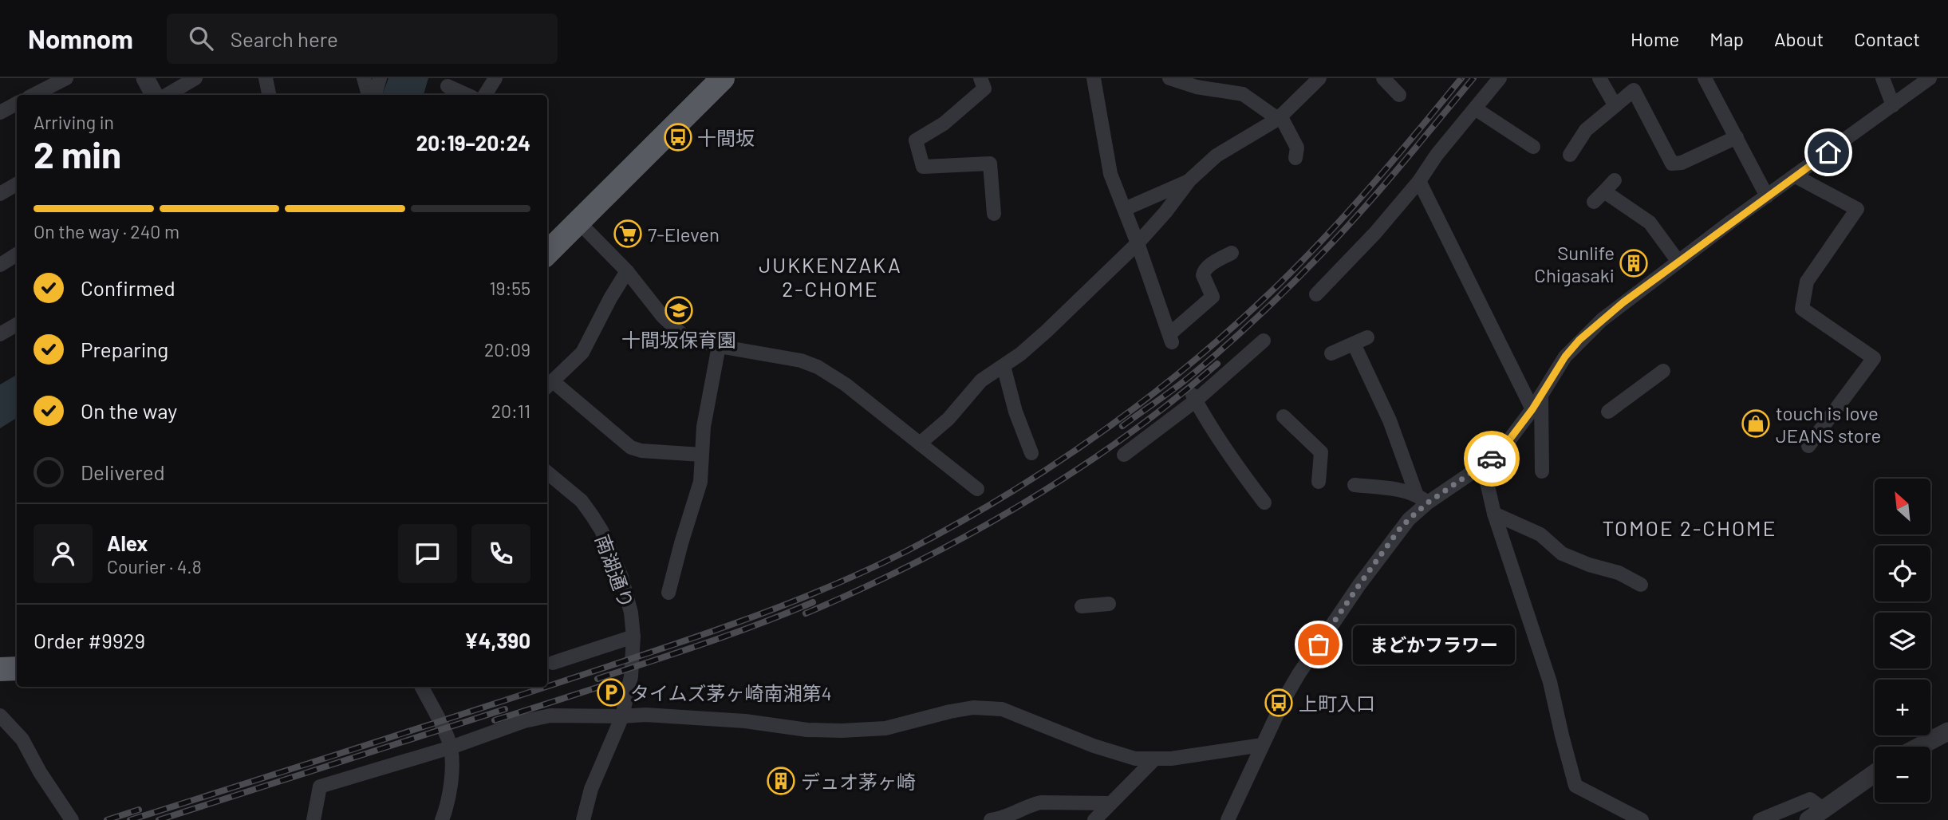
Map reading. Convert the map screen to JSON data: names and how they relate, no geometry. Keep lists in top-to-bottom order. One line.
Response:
{"streets":{"street":["南湖通り"]},"districts":["JUKKENZAKA 2-CHOME","TOMOE 2-CHOME"],"places":{"bus stop":["十間坂","上町入口"],"supermarket":["7-Eleven"],"building":["Sunlife Chigasaki","デュオ茅ヶ崎"],"school or university":["十間坂保育園"],"shop":["touch is love JEANS store"],"other":["まどかフラワー"],"parking":["タイムズ茅ヶ崎南湘第4"]},"north":"top left","page":{"header":"Nomnom","search":"Search here","nav":["Home","Map","About","Contact"],"heading":["2 min","Arriving in","20:19–20:24"],"panel":["Alex","Courier · 4.8","Order #9929","¥4,390"],"bar":"On the way · 240 m","list":[["Confirmed","19:55"],["Preparing","20:09"],["On the way","20:11"],"Delivered"],"map_buttons":["+","−"],"bubble":"まどかフラワー"}}
